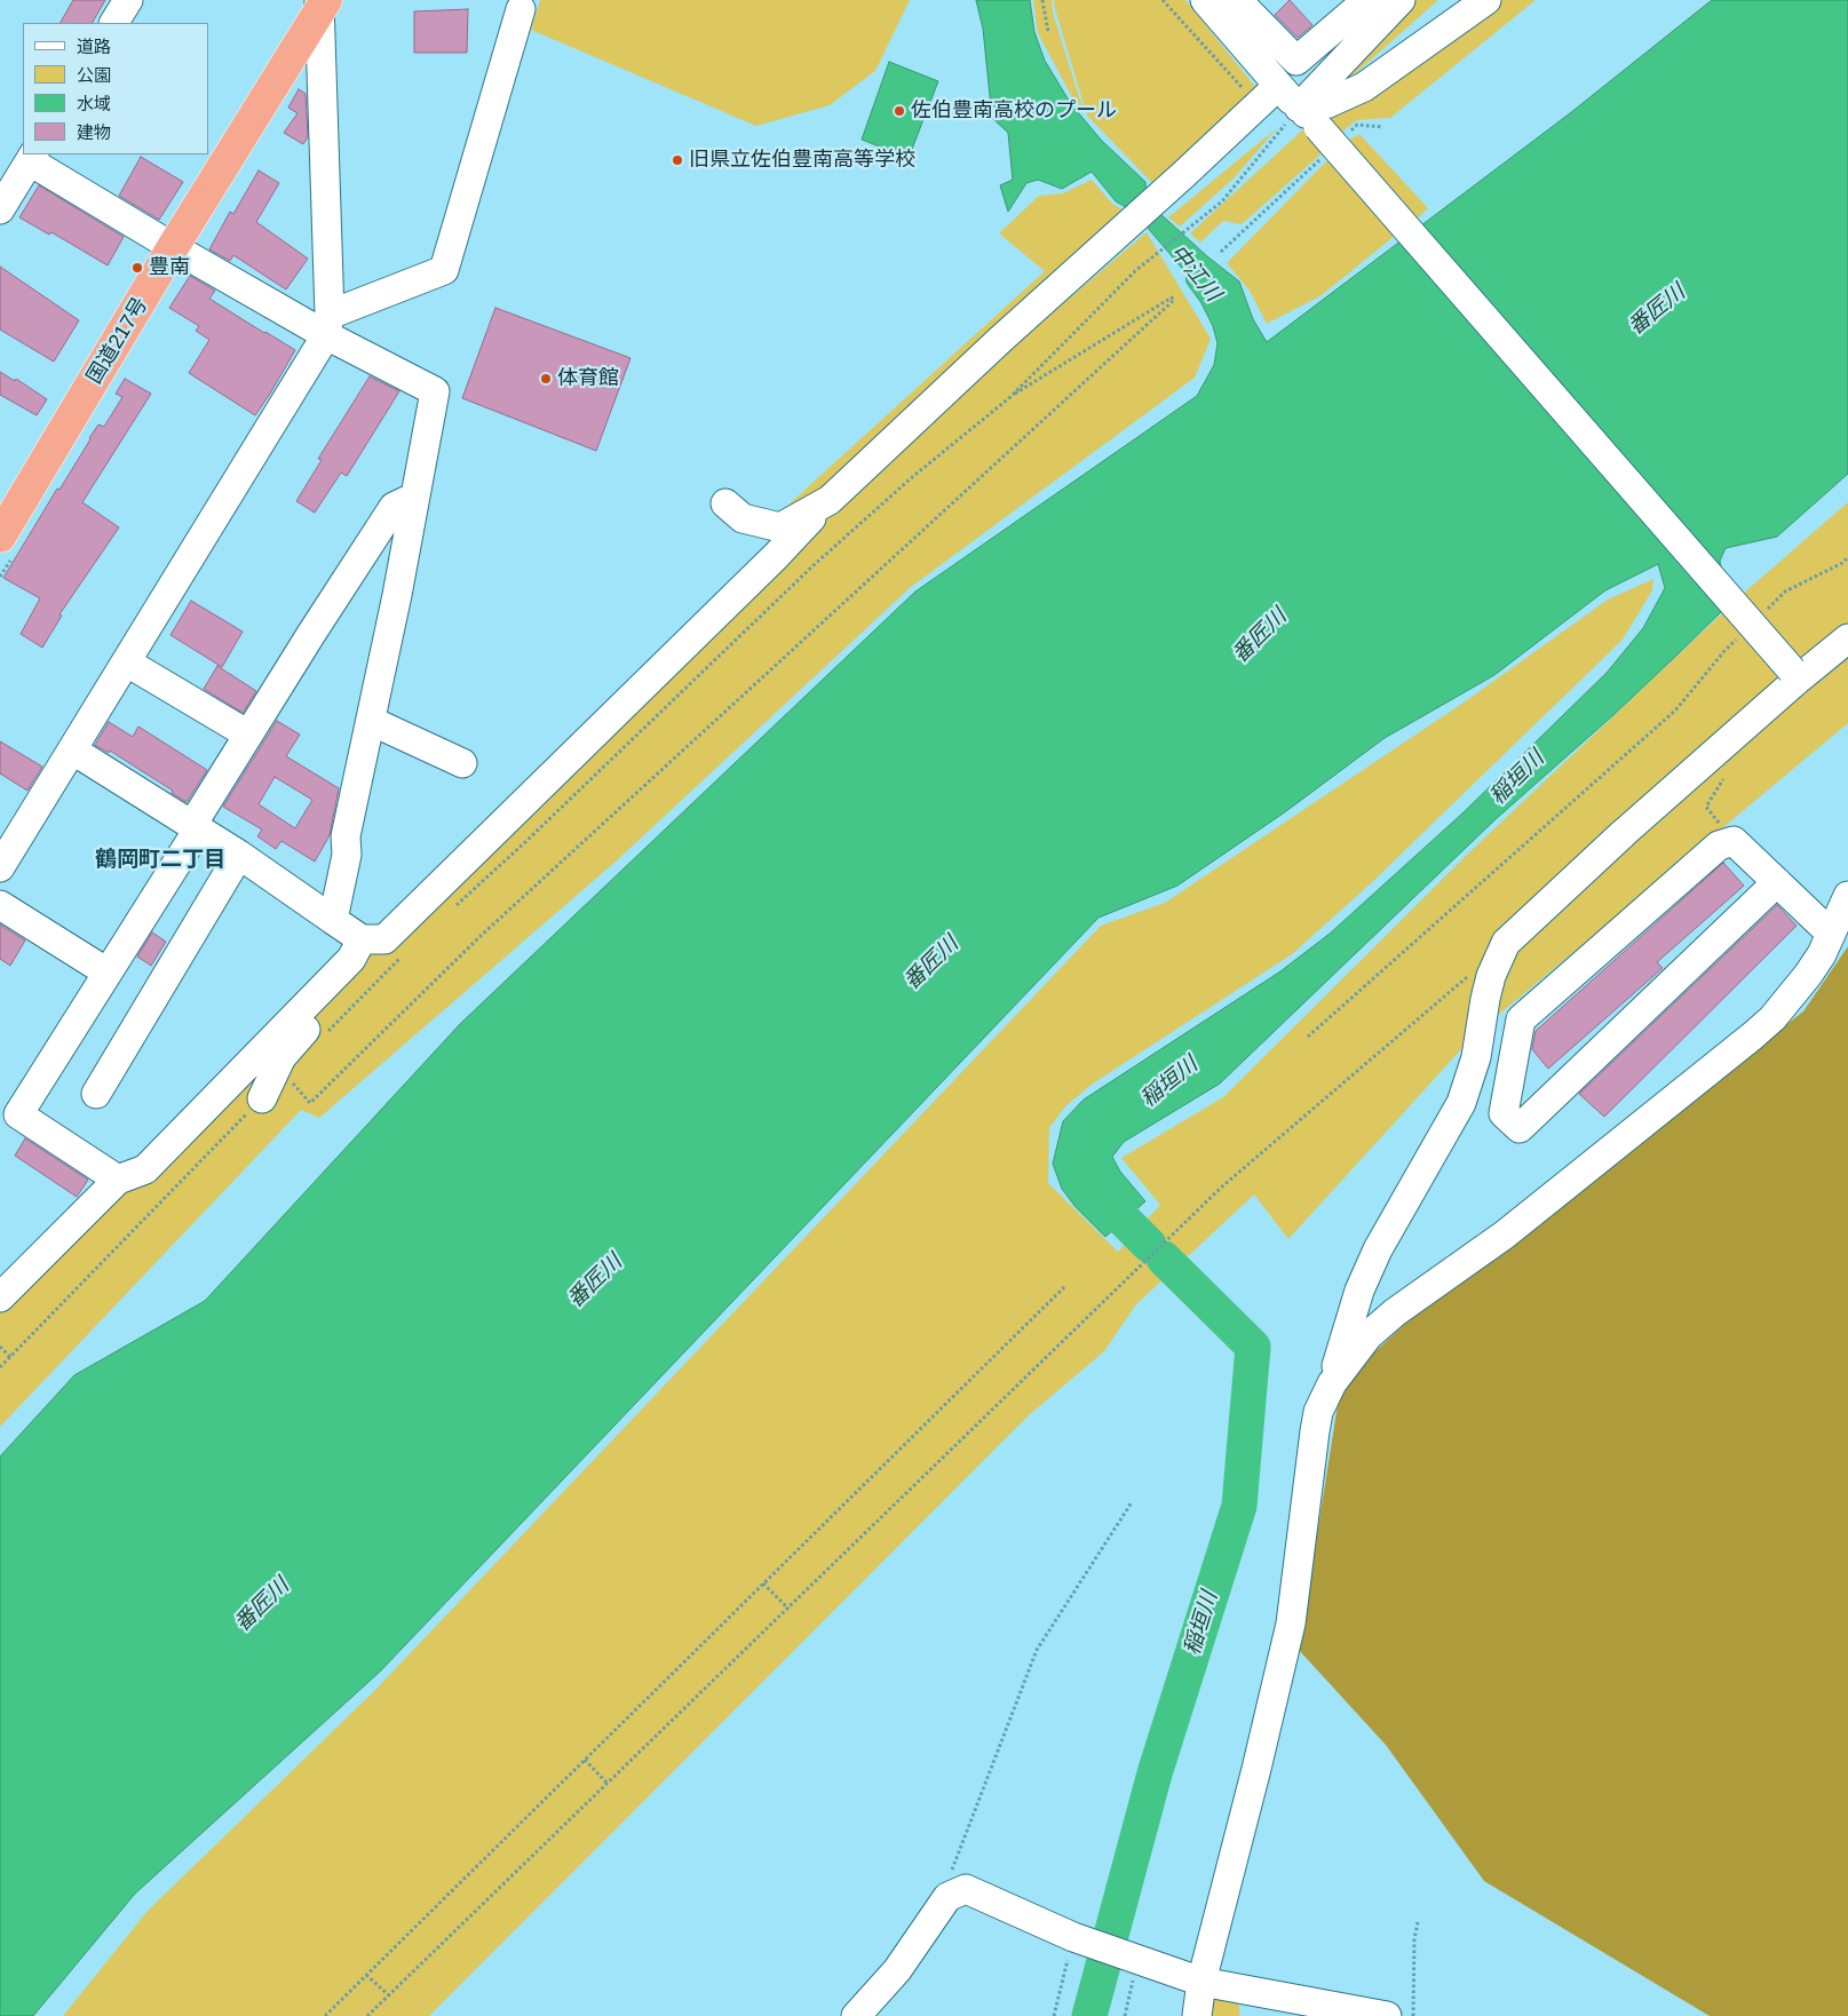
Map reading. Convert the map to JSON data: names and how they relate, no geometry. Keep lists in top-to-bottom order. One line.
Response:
{"streets":{"highway":["国道217号"]},"districts":["鶴岡町二丁目"],"water":["中江川","番匠川","稲垣川"],"places":["佐伯豊南高校のプール","旧県立佐伯豊南高等学校","豊南","体育館"],"legend":["道路","公園","水域","建物"]}
